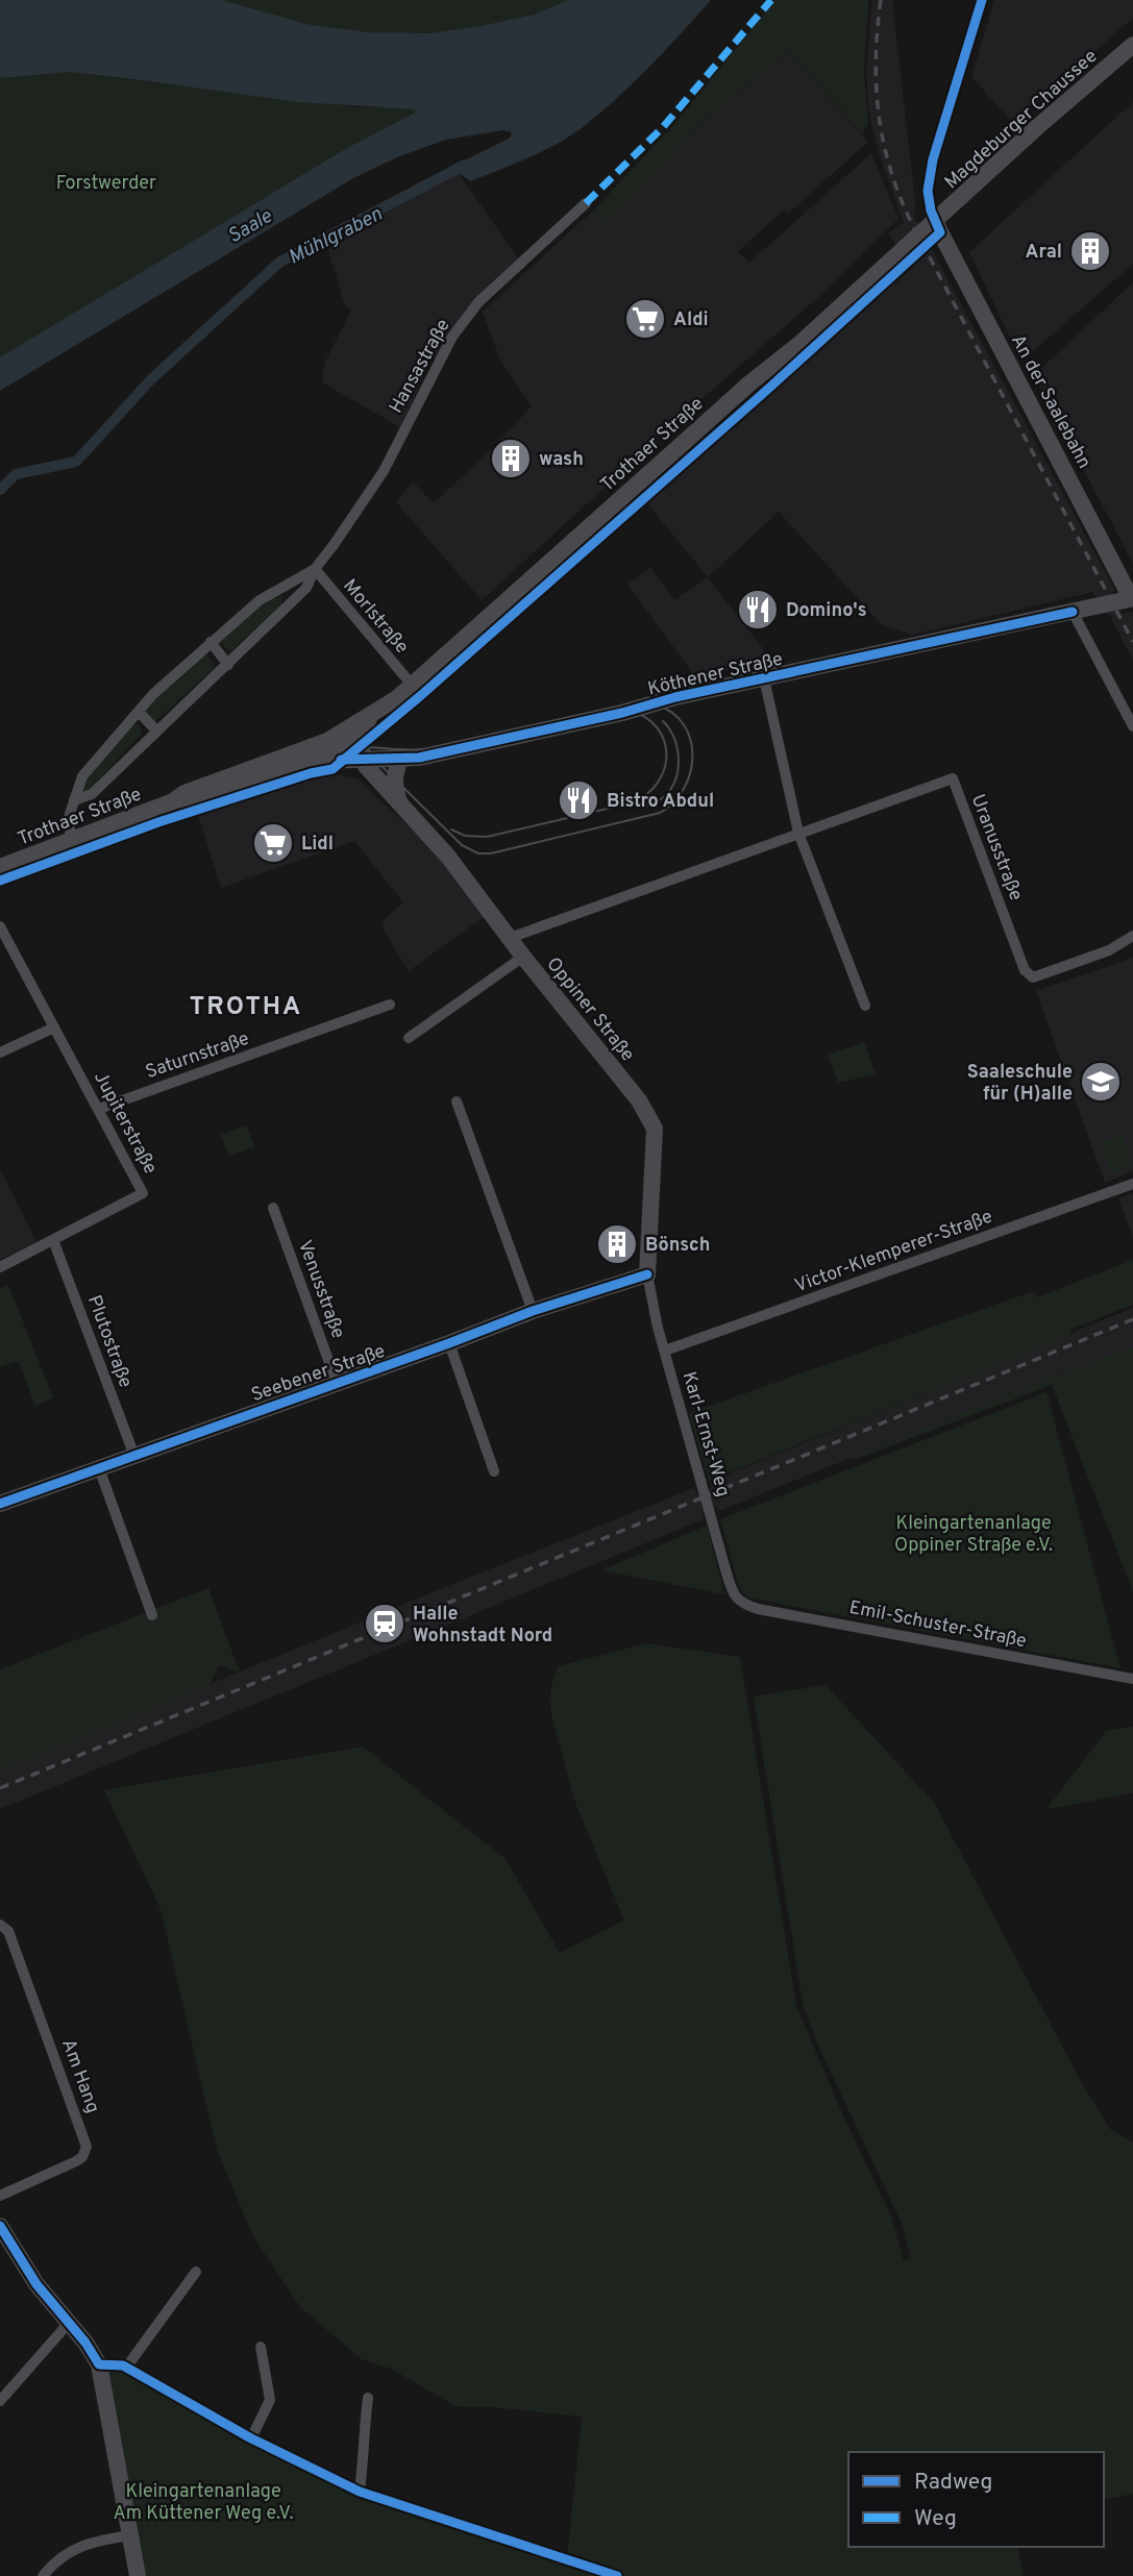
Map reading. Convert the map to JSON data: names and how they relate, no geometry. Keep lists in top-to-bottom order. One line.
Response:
{"streets":{"main road":["Magdeburger Chaussee","An der Saalebahn","Trothaer Straße","Köthener Straße","Oppiner Straße","Seebener Straße"],"street":["Hansastraße","Morlstraße","Uranusstraße","Saturnstraße","Jupiterstraße","Victor-Klemperer-Straße","Venusstraße","Plutostraße","Karl-Ernst-Weg","Emil-Schuster-Straße","Am Hang"]},"crossings":[["Magdeburger Chaussee","An der Saalebahn"],["Magdeburger Chaussee","Trothaer Straße"],["Hansastraße","Morlstraße"],["An der Saalebahn","Trothaer Straße"],["An der Saalebahn","Köthener Straße"],["Trothaer Straße","Morlstraße"],["Trothaer Straße","Köthener Straße"],["Trothaer Straße","Oppiner Straße"],["Köthener Straße","Oppiner Straße"],["Uranusstraße","Oppiner Straße"],["Oppiner Straße","Seebener Straße"],["Oppiner Straße","Karl-Ernst-Weg"],["Saturnstraße","Jupiterstraße"],["Jupiterstraße","Plutostraße"],["Victor-Klemperer-Straße","Karl-Ernst-Weg"],["Venusstraße","Seebener Straße"],["Plutostraße","Seebener Straße"],["Seebener Straße","Karl-Ernst-Weg"],["Karl-Ernst-Weg","Emil-Schuster-Straße"]],"districts":["TROTHA"],"water":["Saale","Mühlgraben"],"parks":["Forstwerder","Kleingartenanlage Oppiner Straße e.V.","Kleingartenanlage Am Küttener Weg e.V."],"places":{"building":["Aral","wa·sh","Bönsch"],"supermarket":["Aldi","Lidl"],"restaurant":["Domino's","Bistro Abdul"],"school or university":["Saaleschule für (H)alle"],"station":["Halle Wohnstadt Nord"]},"legend":["Radweg","Weg"]}
